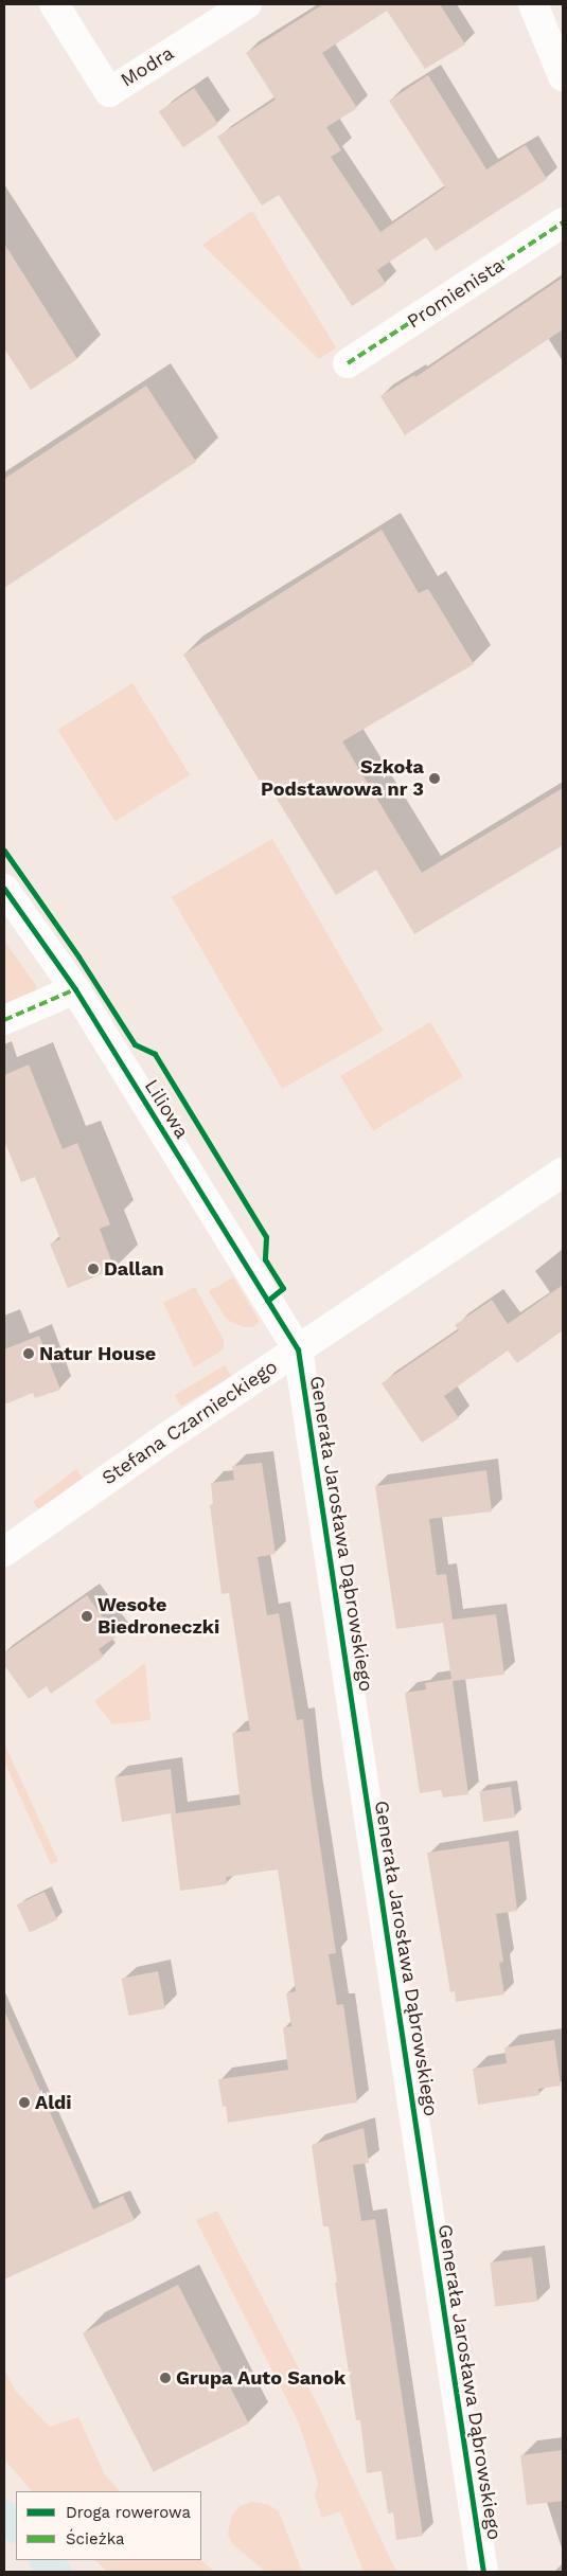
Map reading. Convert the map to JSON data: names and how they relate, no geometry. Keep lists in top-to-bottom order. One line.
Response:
{"streets":{"street":["Modra","Promienista","Liliowa","Stefana Czarnieckiego","Generała Jarosława Dąbrowskiego"]},"crossings":[["Liliowa","Stefana Czarnieckiego"],["Liliowa","Generała Jarosława Dąbrowskiego"],["Stefana Czarnieckiego","Generała Jarosława Dąbrowskiego"]],"places":["Szkoła Podstawowa nr 3","Dallan","Natur House","Wesołe Biedroneczki","Aldi","Grupa Auto Sanok"],"legend":["Droga rowerowa","Ścieżka"]}
